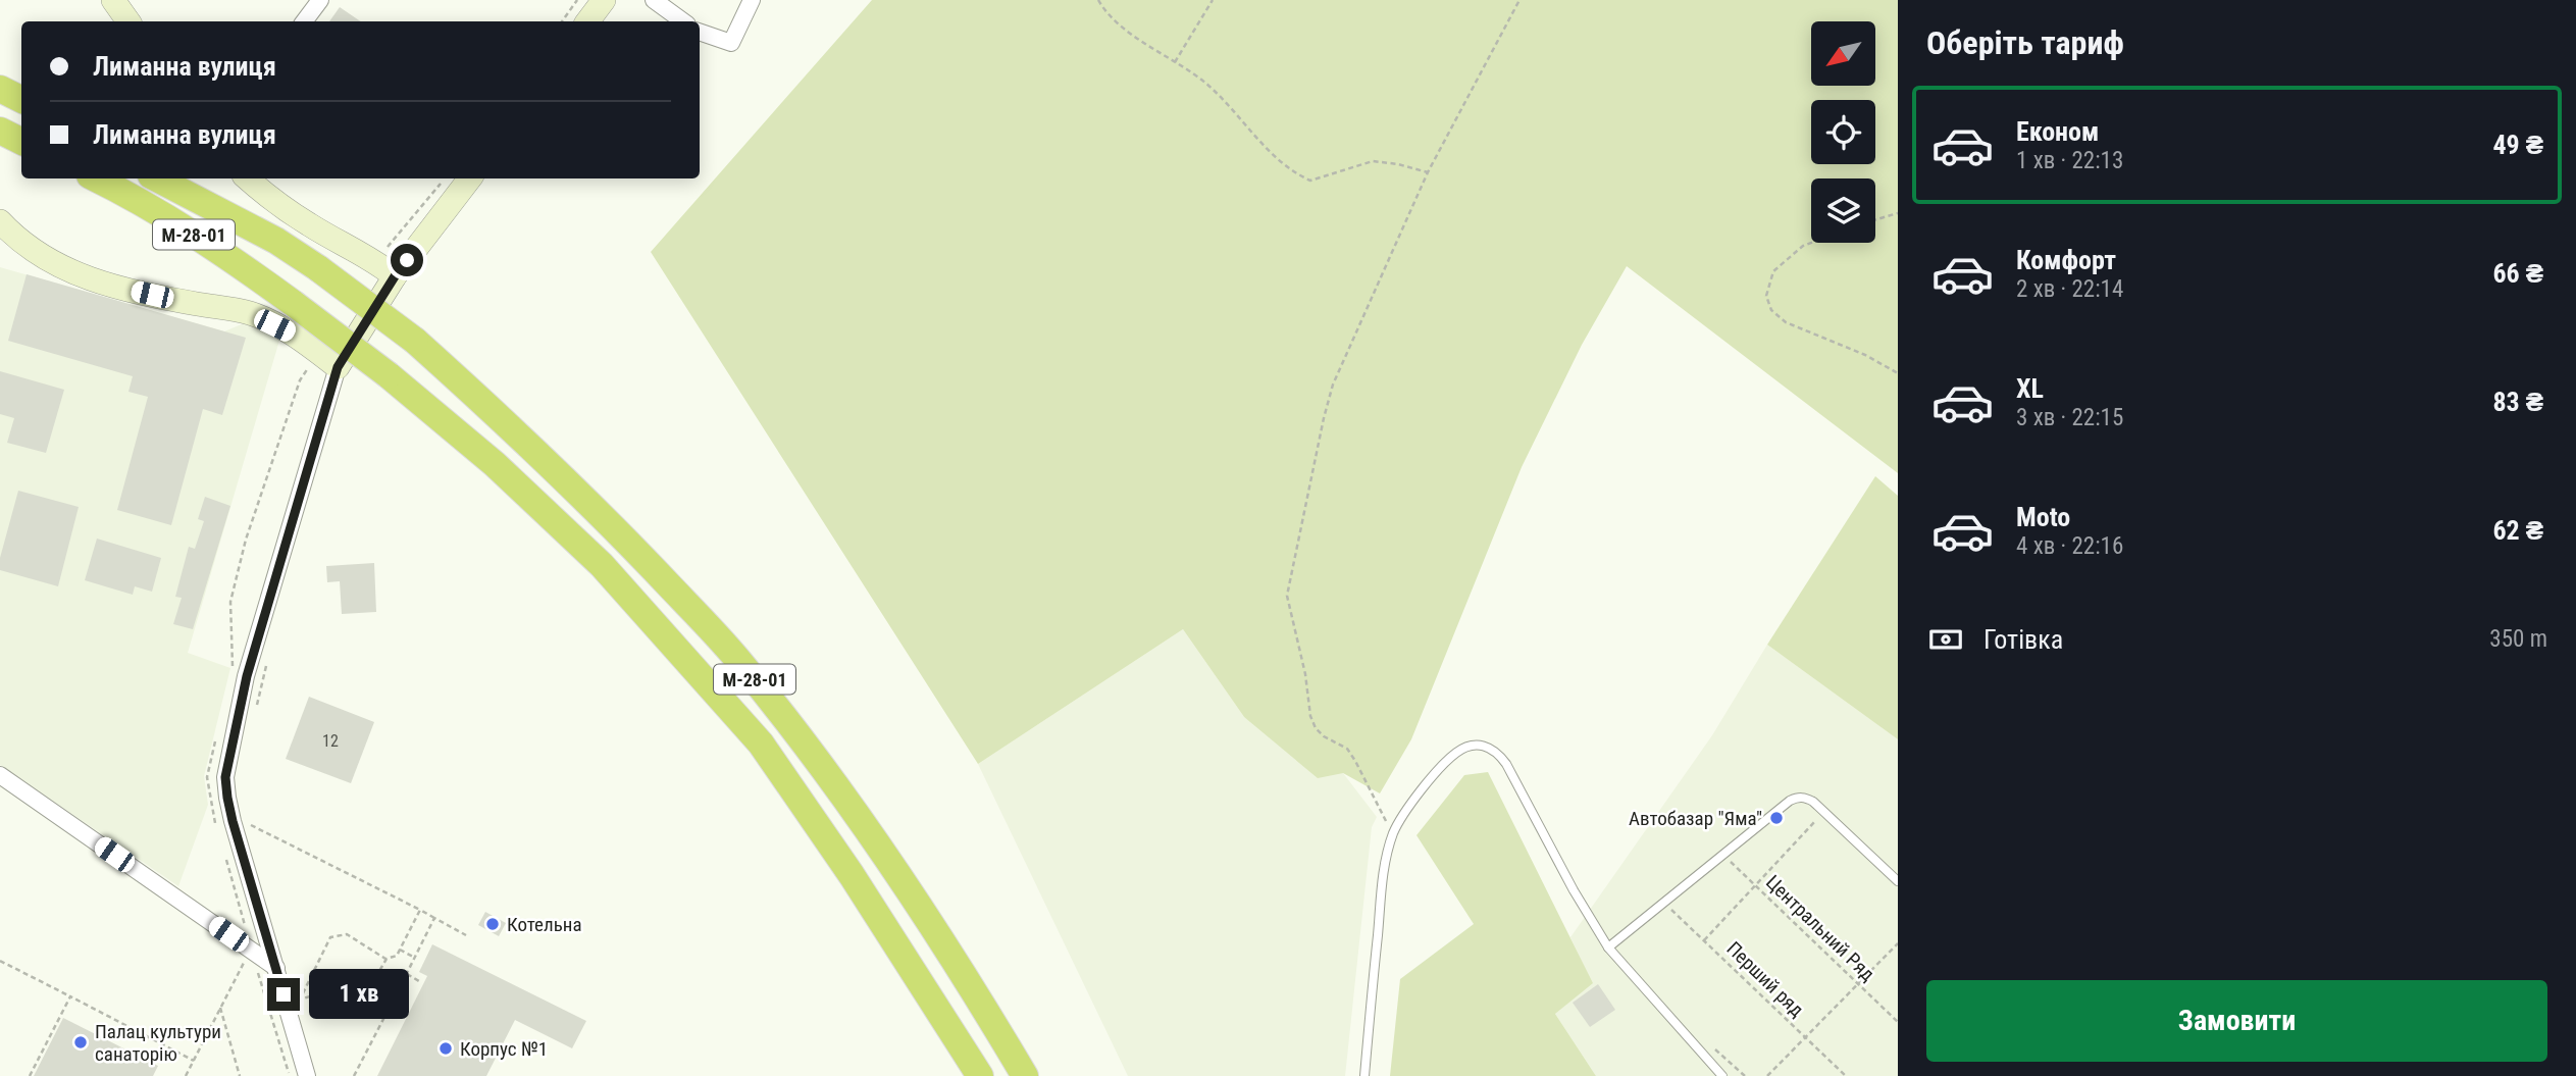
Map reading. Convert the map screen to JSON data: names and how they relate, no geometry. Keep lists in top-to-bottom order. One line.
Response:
{"streets":{"highway":["М-28-01"],"path":["Центральний Ряд","Перший ряд"]},"places":["Автобазар \"Яма\"","Котельна","Палац культури санаторію","Корпус №1"],"house_numbers":["12"],"north":"bottom left","page":{"heading":"Оберіть тариф","banner":["Лиманна вулиця","Лиманна вулиця"],"list":[{"name":"Економ","note":"1 хв · 22:13","value":"49 ₴"},{"name":"Комфорт","note":"2 хв · 22:14","value":"66 ₴"},{"name":"XL","note":"3 хв · 22:15","value":"83 ₴"},{"name":"Moto","note":"4 хв · 22:16","value":"62 ₴"}],"pay":["Готівка","350 m"],"buttons":"Замовити","bubble":"1 хв"}}
